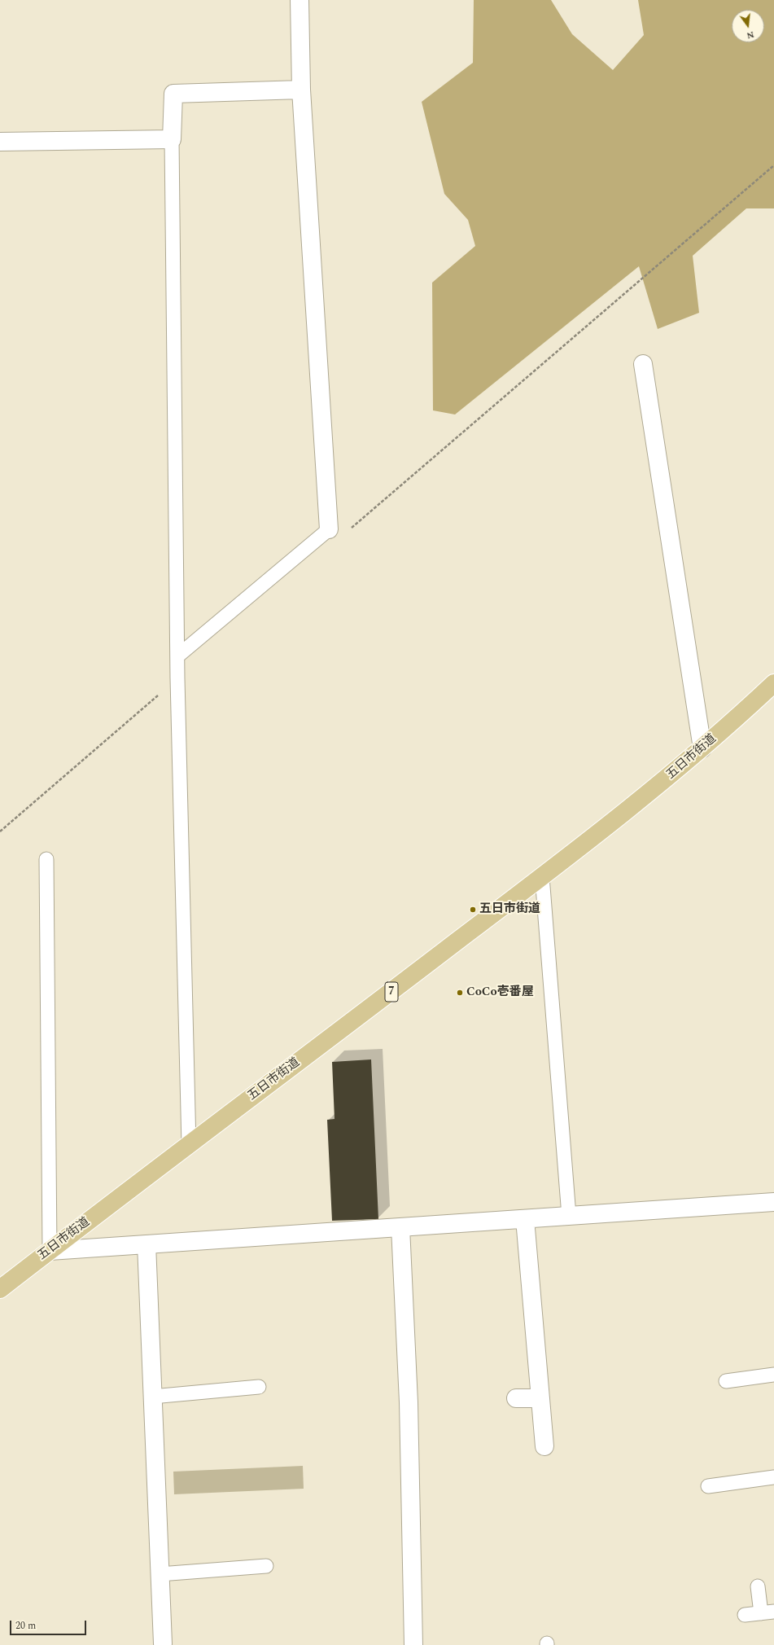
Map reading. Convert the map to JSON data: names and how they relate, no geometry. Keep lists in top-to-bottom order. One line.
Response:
{"streets":{"main road":["五日市街道","7"]},"places":["五日市街道","CoCo壱番屋"],"scale_bar":"20 m","north":"bottom"}
